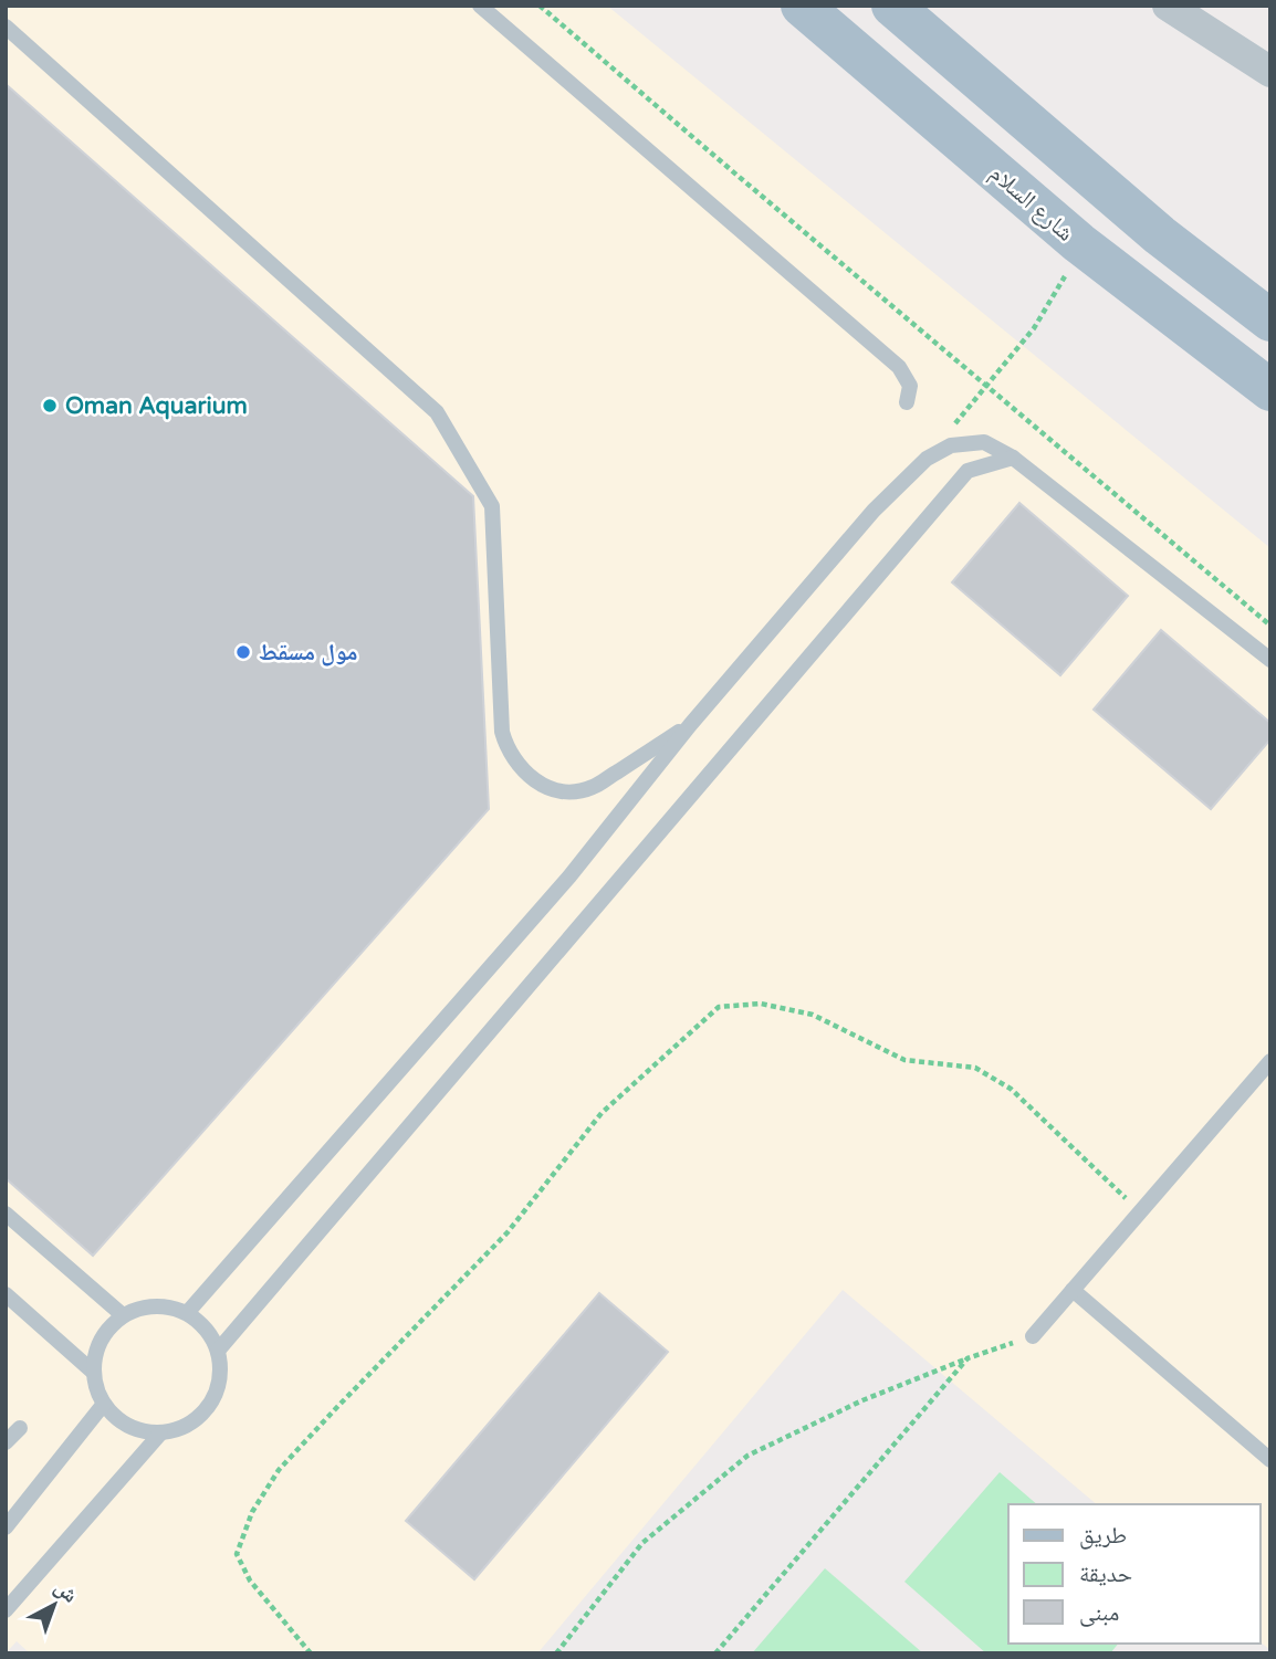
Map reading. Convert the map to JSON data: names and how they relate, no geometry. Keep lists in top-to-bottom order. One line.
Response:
{"streets":{"main road":["شارع السلام"]},"places":["Oman Aquarium","مول مسقط"],"legend":["طريق","حديقة","مبنى"],"north":"top right"}
